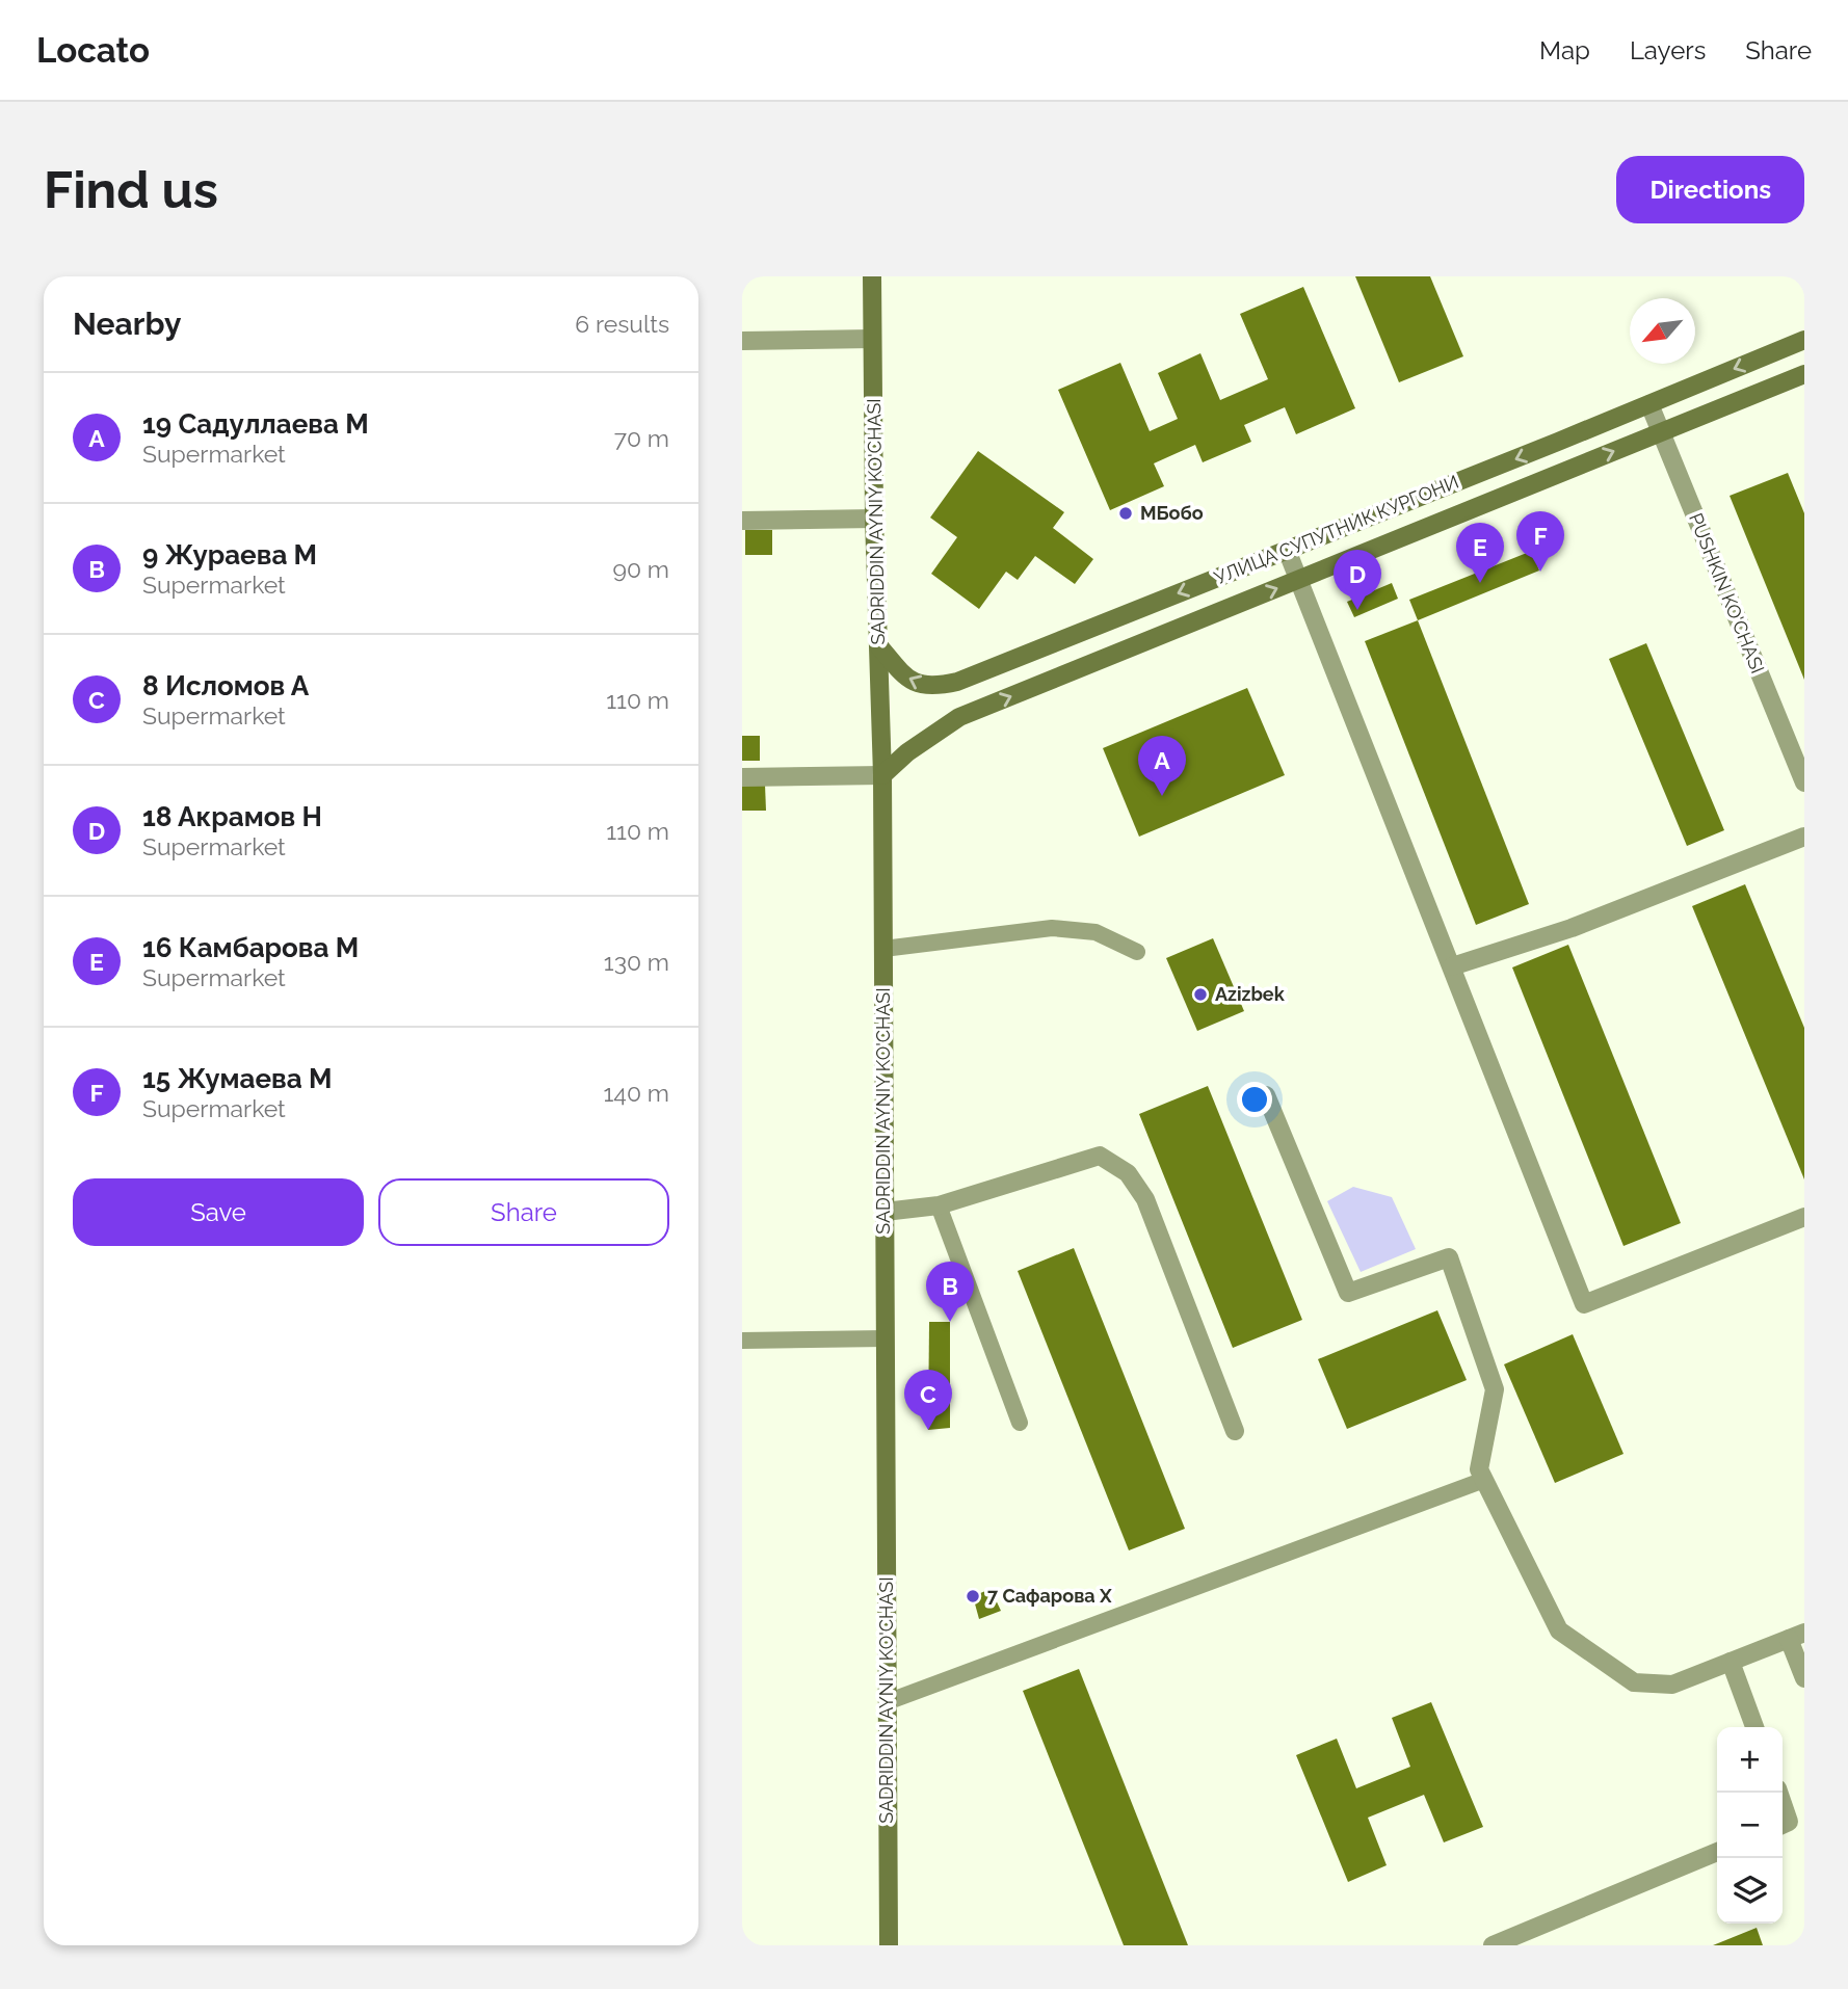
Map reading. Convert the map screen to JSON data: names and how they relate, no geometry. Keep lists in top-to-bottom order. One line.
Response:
{"streets":{"main road":["SADRIDDIN AYNIY KO'CHASI","УЛИЦА СУПУТНИК КУРГОНИ"],"street":["PUSHKIN KO'CHASI"]},"crossings":[["SADRIDDIN AYNIY KO'CHASI","УЛИЦА СУПУТНИК КУРГОНИ"],["УЛИЦА СУПУТНИК КУРГОНИ","PUSHKIN KO'CHASI"]],"places":["МБобо","Azizbek","7 Сафарова Х"],"north":"bottom left","page":{"header":"Locato","nav":["Map","Layers","Share"],"buttons":["Directions",["Save","Share"]],"title":"Find us","heading":["Nearby","6 results"],"list":[{"mark":"A","name":"19 Садуллаева М","note":"Supermarket","value":"70 m"},{"mark":"B","name":"9 Жураева М","note":"Supermarket","value":"90 m"},{"mark":"C","name":"8 Исломов А","note":"Supermarket","value":"110 m"},{"mark":"D","name":"18 Акрамов Н","note":"Supermarket","value":"110 m"},{"mark":"E","name":"16 Камбарова М","note":"Supermarket","value":"130 m"},{"mark":"F","name":"15 Жумаева М","note":"Supermarket","value":"140 m"}],"pins":["F","E","D","A","B","C"],"map_buttons":["+","−"]}}
